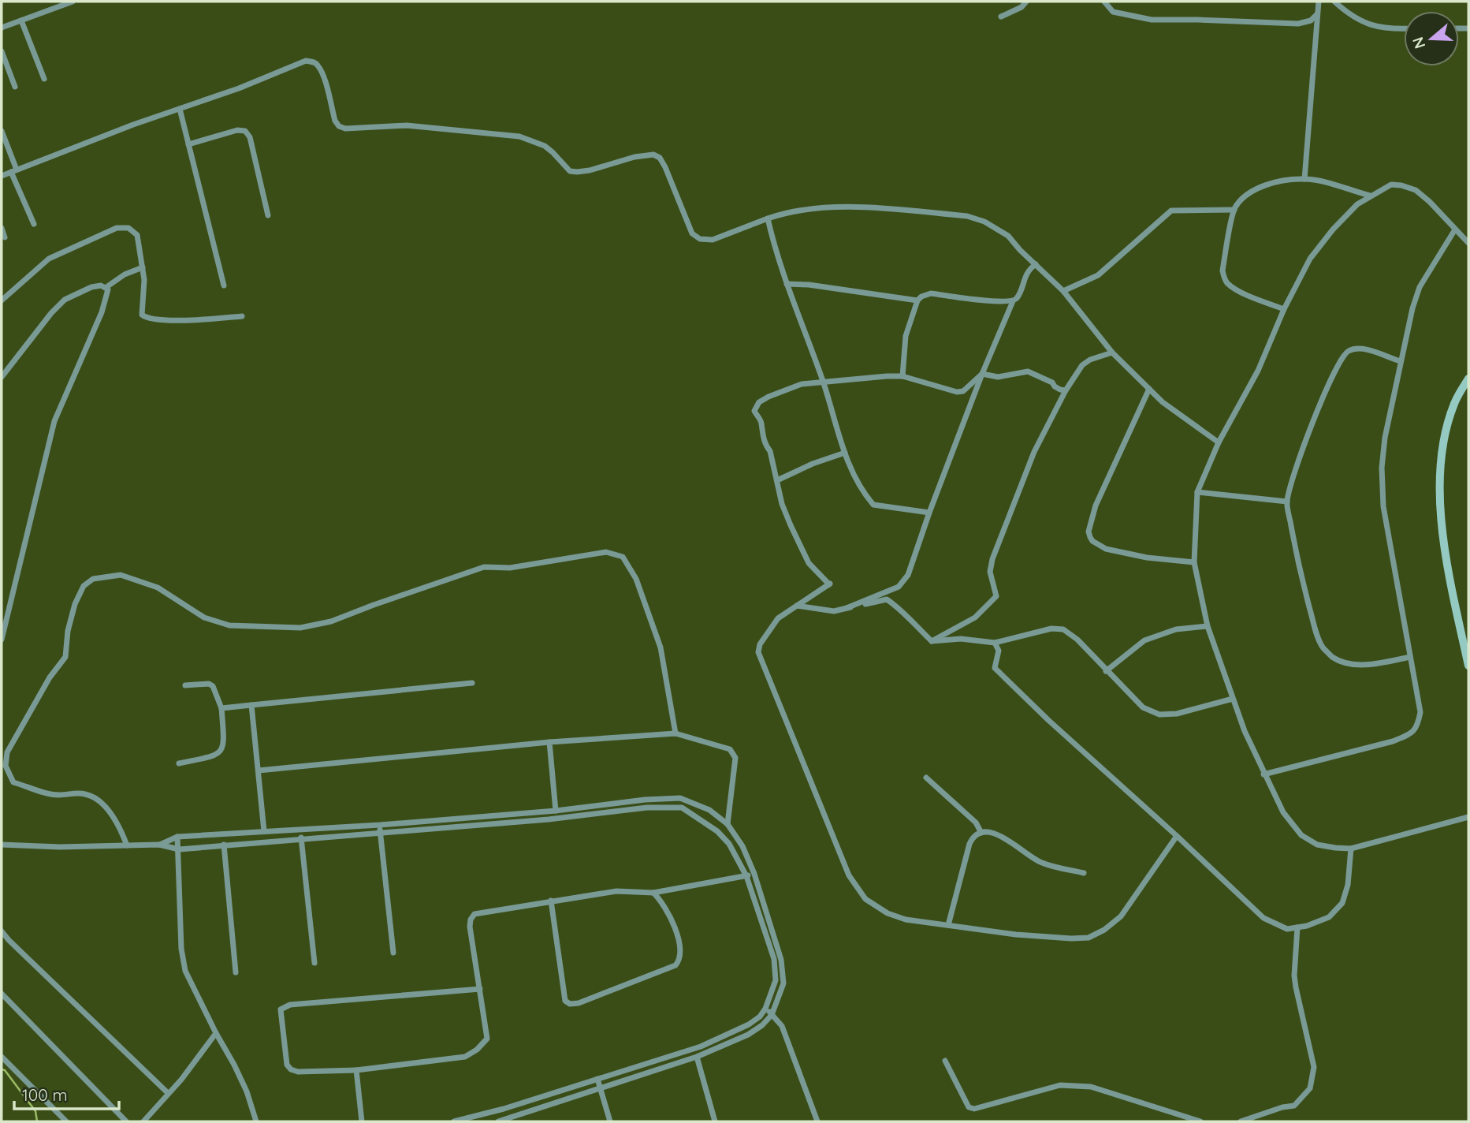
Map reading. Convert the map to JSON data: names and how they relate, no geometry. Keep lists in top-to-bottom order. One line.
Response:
{"scale_bar":"100 m","north":"left"}
